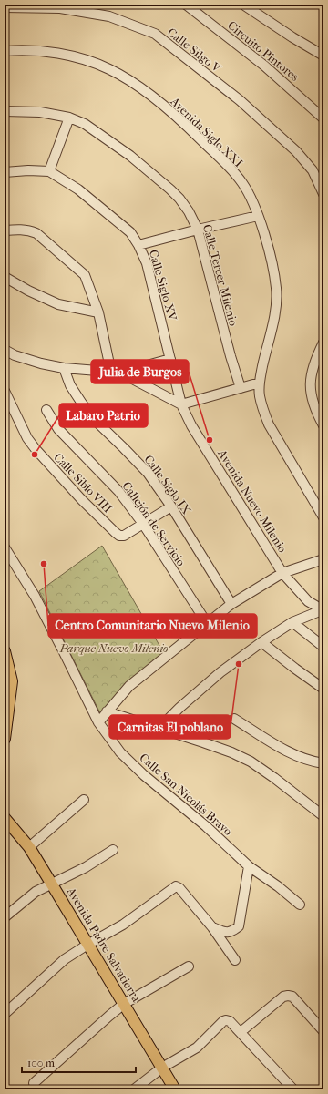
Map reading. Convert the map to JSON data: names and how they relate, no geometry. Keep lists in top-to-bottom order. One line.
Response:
{"streets":{"main road":["Avenida Padre Salvatierra"],"street":["Calle Silgo V","Circuito Pintores","Avenida Siglo XXI","Calle Tercer Milenio","Calle Siglo XV","Calle Siblo VIII","Calle Siglo IX","Avenida Nuevo Milenio","Callejón de Servicio","Calle San Nicolás Bravo"]},"crossings":[["Calle Siglo XV","Avenida Nuevo Milenio"],["Calle Siblo VIII","Calle Siglo IX"],["Calle Siblo VIII","Callejón de Servicio"]],"parks":["Parque Nuevo Milenio"],"places":["Julia de Burgos","Labaro Patrio","Centro Comunitario Nuevo Milenio","Carnitas El poblano"],"scale_bar":"100 m"}
